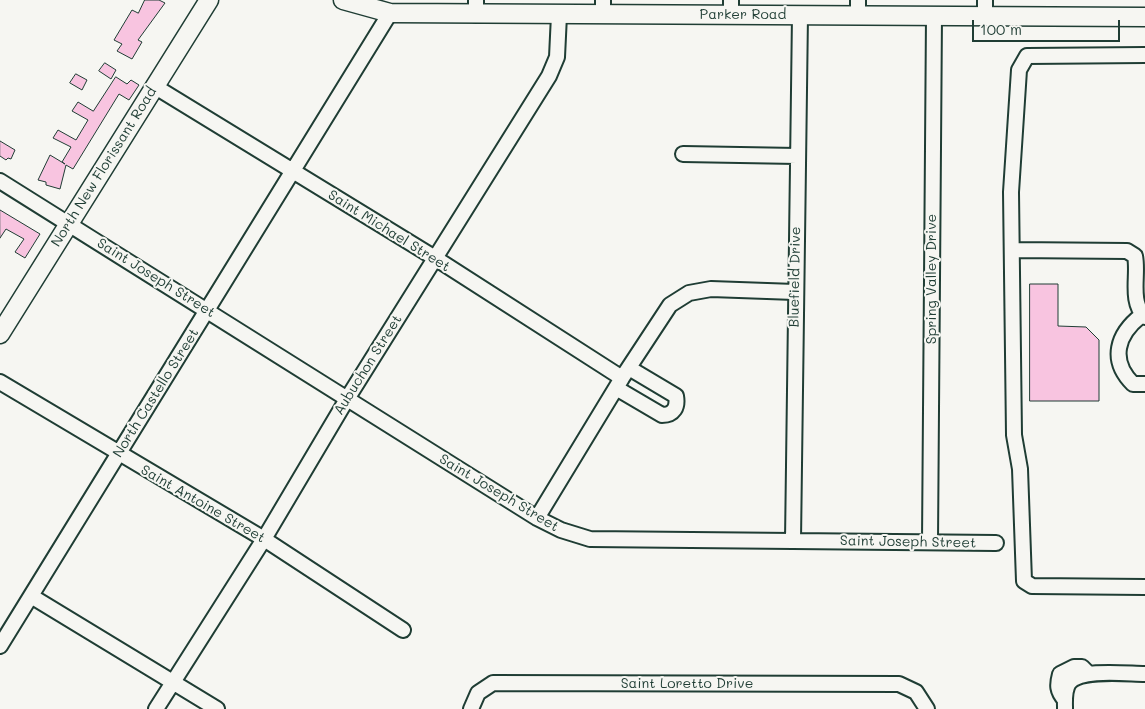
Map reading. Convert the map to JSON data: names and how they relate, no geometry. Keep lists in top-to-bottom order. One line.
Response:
{"streets":{"main road":["Parker Road","North New Florissant Road"],"street":["Saint Michael Street","Bluefield Drive","Saint Joseph Street","Spring Valley Drive","Aubuchon Street","North Castello Street","Saint Antoine Street","Saint Loretto Drive"]},"crossings":[["Parker Road","Bluefield Drive"],["Parker Road","Spring Valley Drive"],["Parker Road","Aubuchon Street"],["Parker Road","North Castello Street"],["North New Florissant Road","Saint Michael Street"],["North New Florissant Road","Saint Joseph Street"],["Saint Michael Street","Aubuchon Street"],["Saint Michael Street","North Castello Street"],["Bluefield Drive","Saint Joseph Street"],["Saint Joseph Street","Spring Valley Drive"],["Saint Joseph Street","Aubuchon Street"],["Saint Joseph Street","North Castello Street"],["Aubuchon Street","Saint Antoine Street"],["North Castello Street","Saint Antoine Street"]],"scale_bar":"100 m"}
